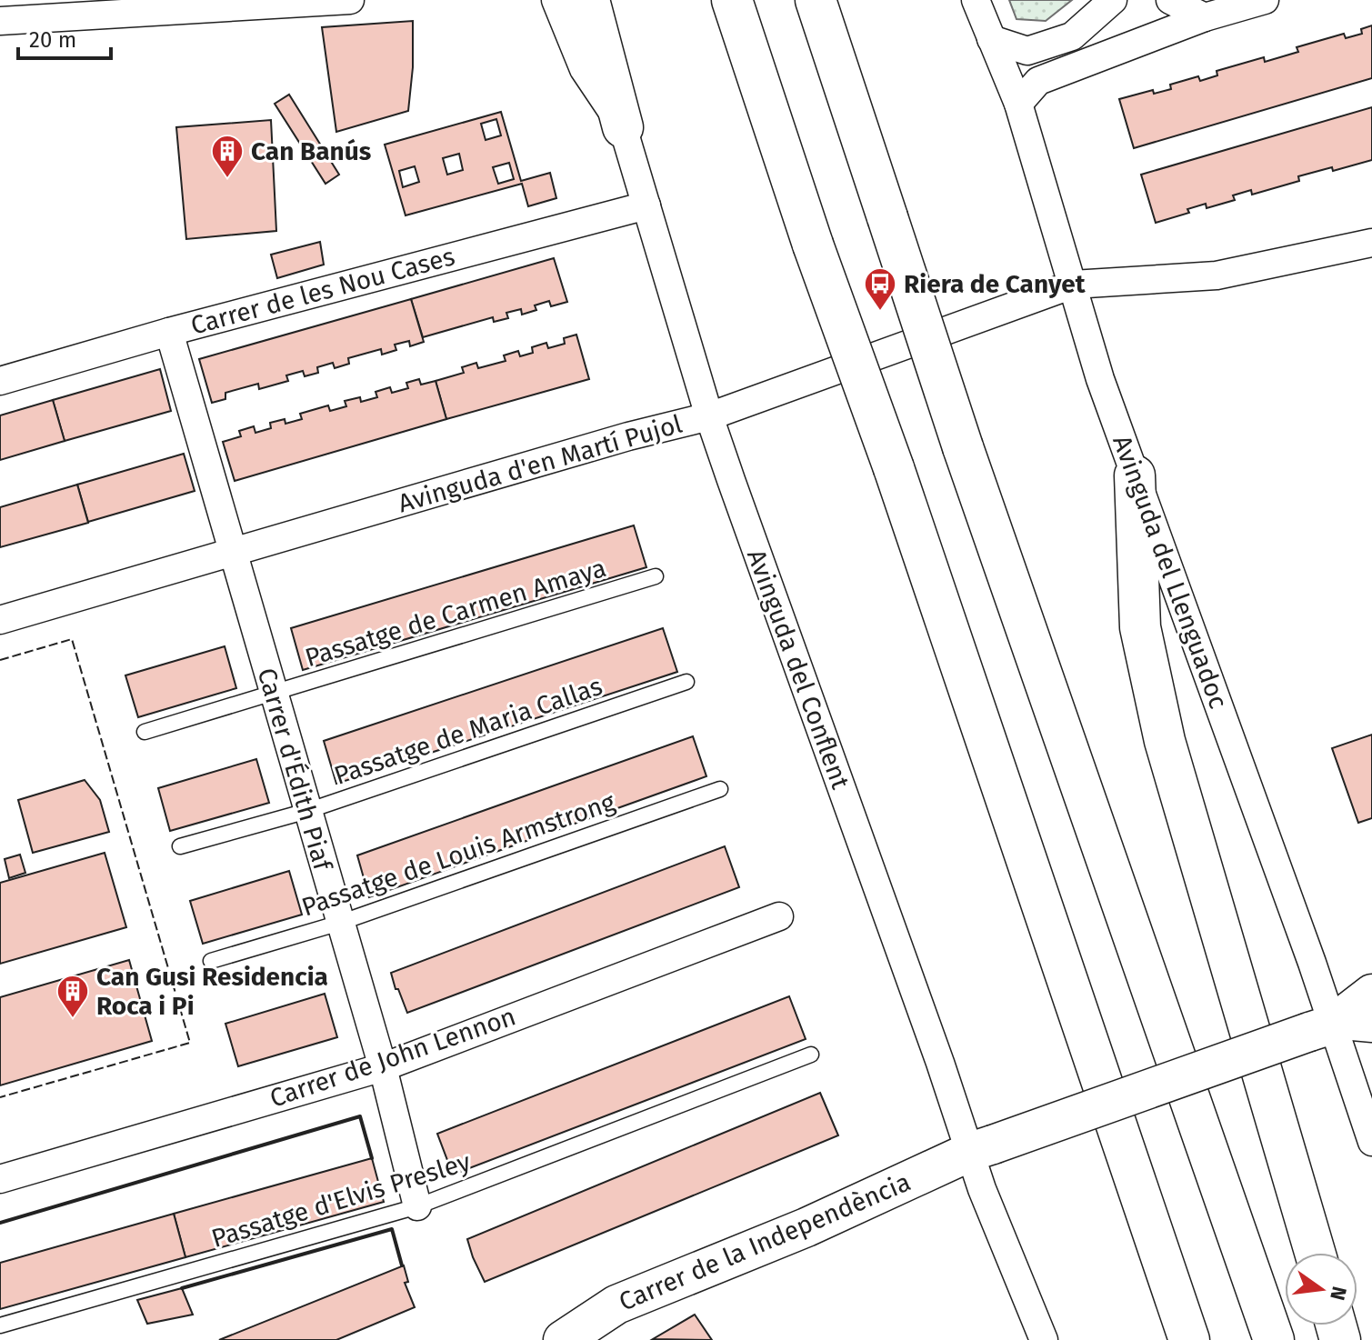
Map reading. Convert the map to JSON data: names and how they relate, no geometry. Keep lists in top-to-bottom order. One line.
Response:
{"streets":{"street":["Carrer de les Nou Cases","Avinguda d'en Martí Pujol","Avinguda del Llenguadoc","Avinguda del Conflent","Carrer d'Édith Piaf","Carrer de John Lennon","Carrer de la Independència"],"lane":["Passatge de Carmen Amaya","Passatge de Maria Callas","Passatge de Louis Armstrong","Passatge d'Elvis Presley"]},"crossings":[["Carrer de les Nou Cases","Avinguda del Conflent"],["Carrer de les Nou Cases","Carrer d'Édith Piaf"],["Avinguda d'en Martí Pujol","Avinguda del Llenguadoc"],["Avinguda d'en Martí Pujol","Avinguda del Conflent"],["Avinguda d'en Martí Pujol","Carrer d'Édith Piaf"],["Avinguda del Llenguadoc","Carrer de la Independència"],["Passatge de Carmen Amaya","Carrer d'Édith Piaf"],["Avinguda del Conflent","Carrer de la Independència"],["Passatge de Maria Callas","Carrer d'Édith Piaf"],["Carrer d'Édith Piaf","Passatge de Louis Armstrong"],["Carrer d'Édith Piaf","Carrer de John Lennon"],["Carrer d'Édith Piaf","Passatge d'Elvis Presley"]],"places":{"building":["Can Banús","Can Gusi Residencia Roca i Pi"],"bus stop":["Riera de Canyet"]},"scale_bar":"20 m","north":"right"}
